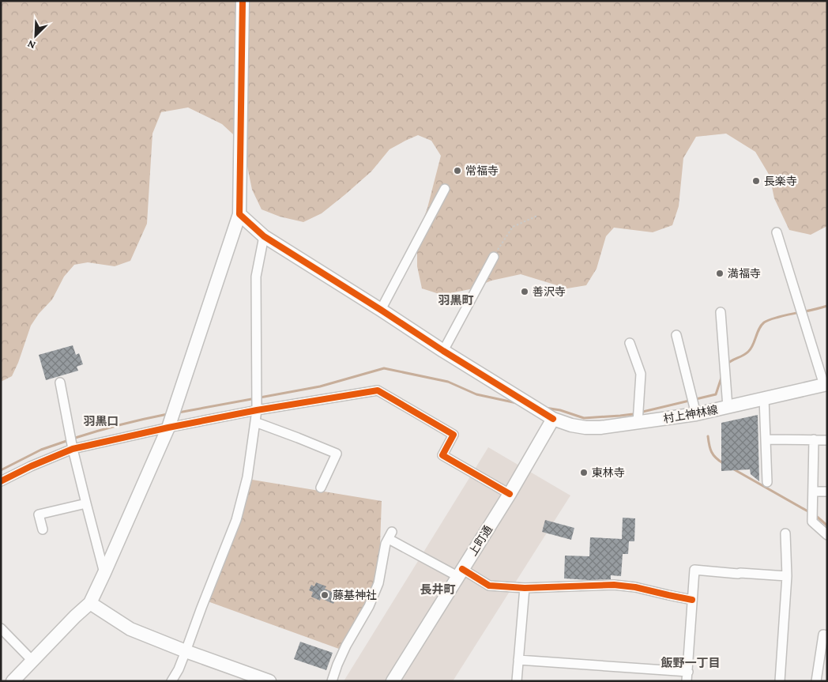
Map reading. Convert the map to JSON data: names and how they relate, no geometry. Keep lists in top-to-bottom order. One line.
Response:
{"streets":{"street":["村上神林線","上町通"]},"crossings":[["村上神林線","上町通"]],"districts":["羽黒町","羽黒口","長井町","飯野一丁目"],"places":["常福寺","長楽寺","満福寺","善沢寺","東林寺","藤基神社"],"north":"bottom left"}
